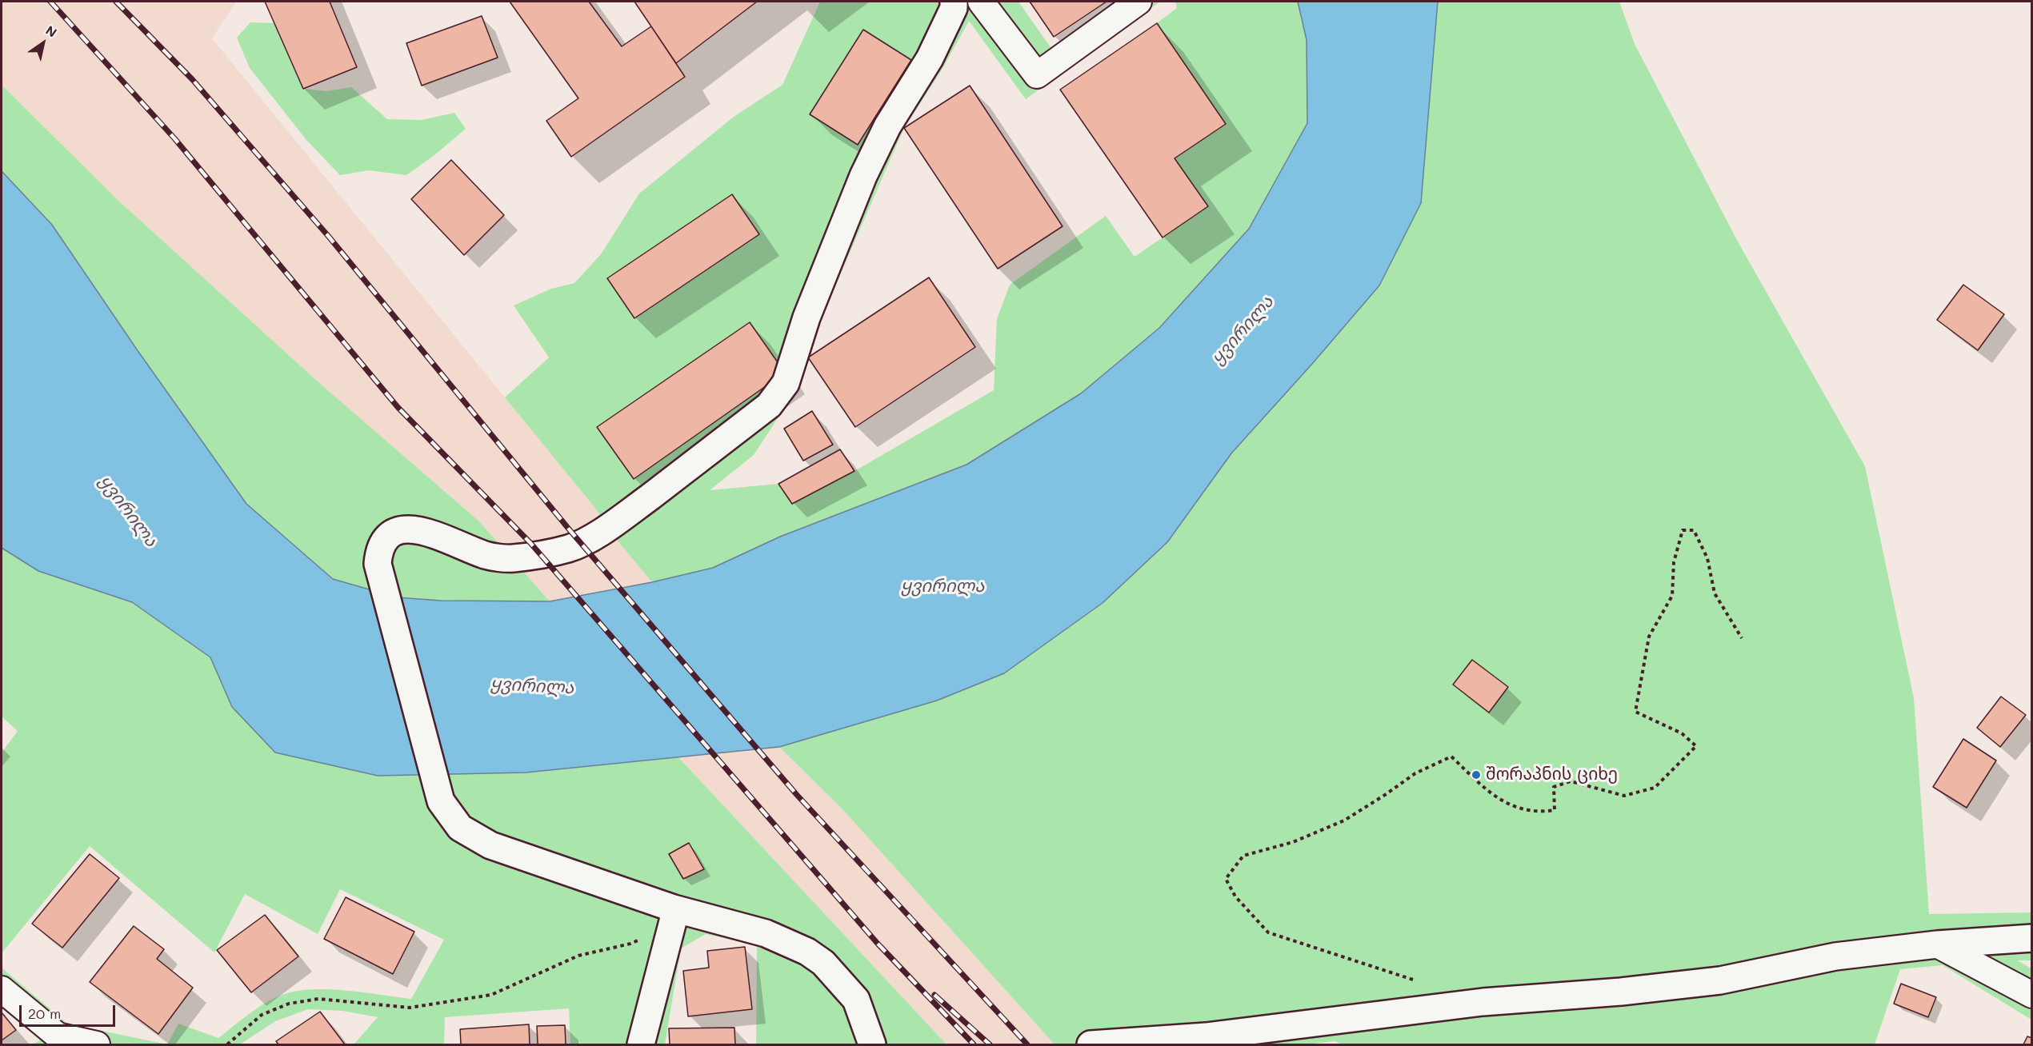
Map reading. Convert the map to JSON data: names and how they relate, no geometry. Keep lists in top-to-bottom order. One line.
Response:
{"water":["ყვირილა"],"places":["შორაპნის ციხე"],"scale_bar":"20 m","north":"top right"}
